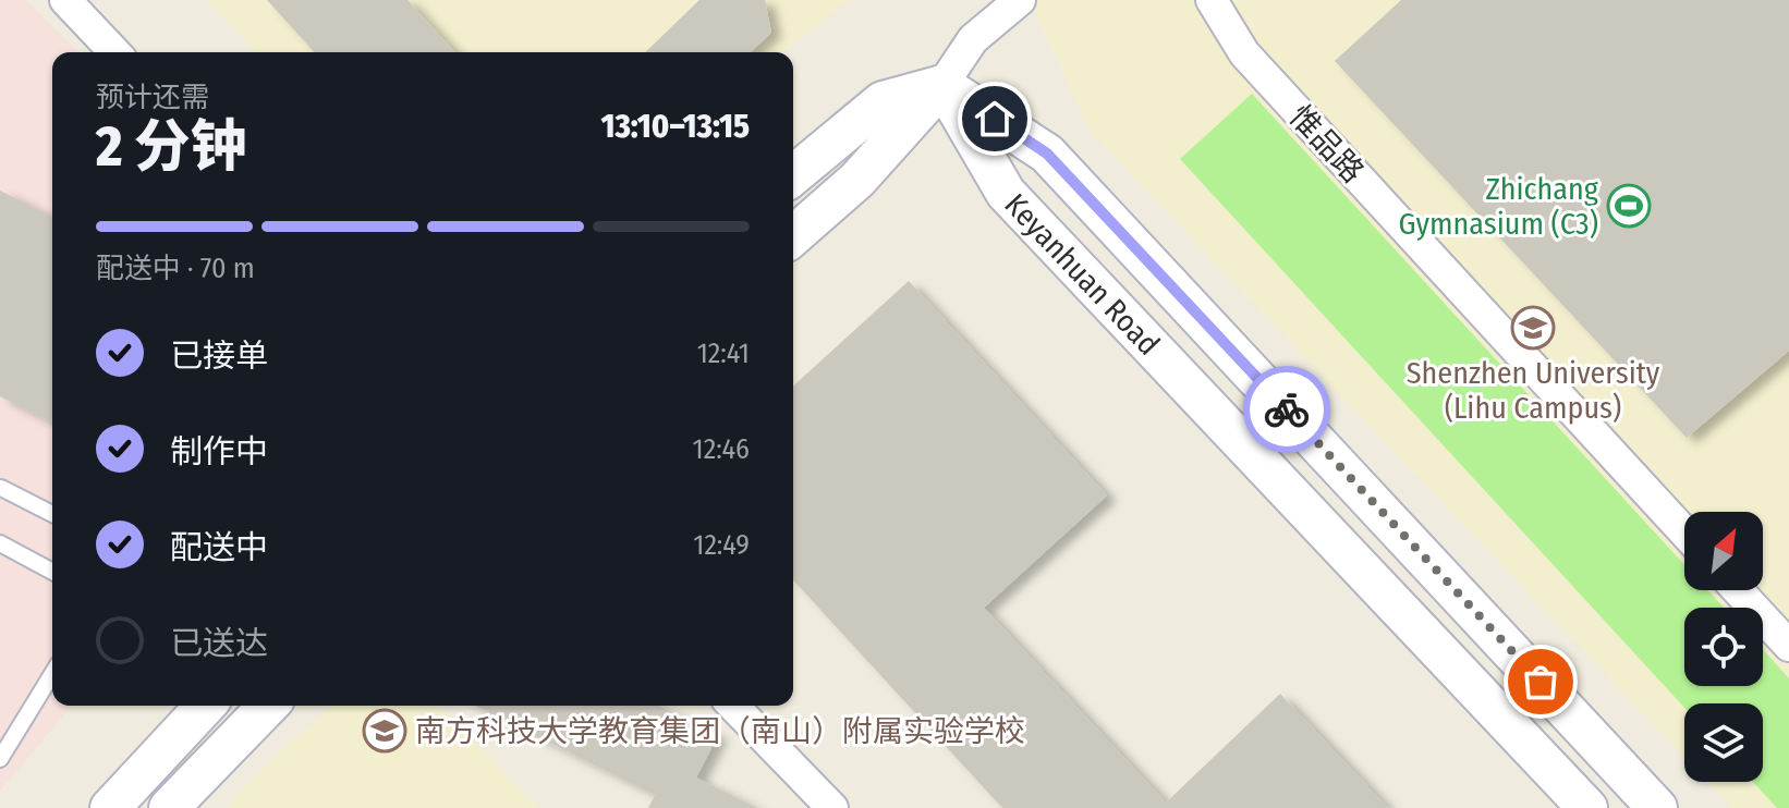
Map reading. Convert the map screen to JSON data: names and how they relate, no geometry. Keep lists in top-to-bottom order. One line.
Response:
{"streets":{"street":["惟品路","Keyanhuan Road"]},"places":{"sports":["Zhichang Gymnasium (C3)"],"school or university":["Shenzhen University (Lihu Campus)","南方科技大学教育集团（南山）附属实验学校"]},"north":"top right","page":{"heading":["2 分钟","预计还需","13:10–13:15"],"bar":"配送中 · 70 m","list":[["已接单","12:41"],["制作中","12:46"],["配送中","12:49"],"已送达"]}}
